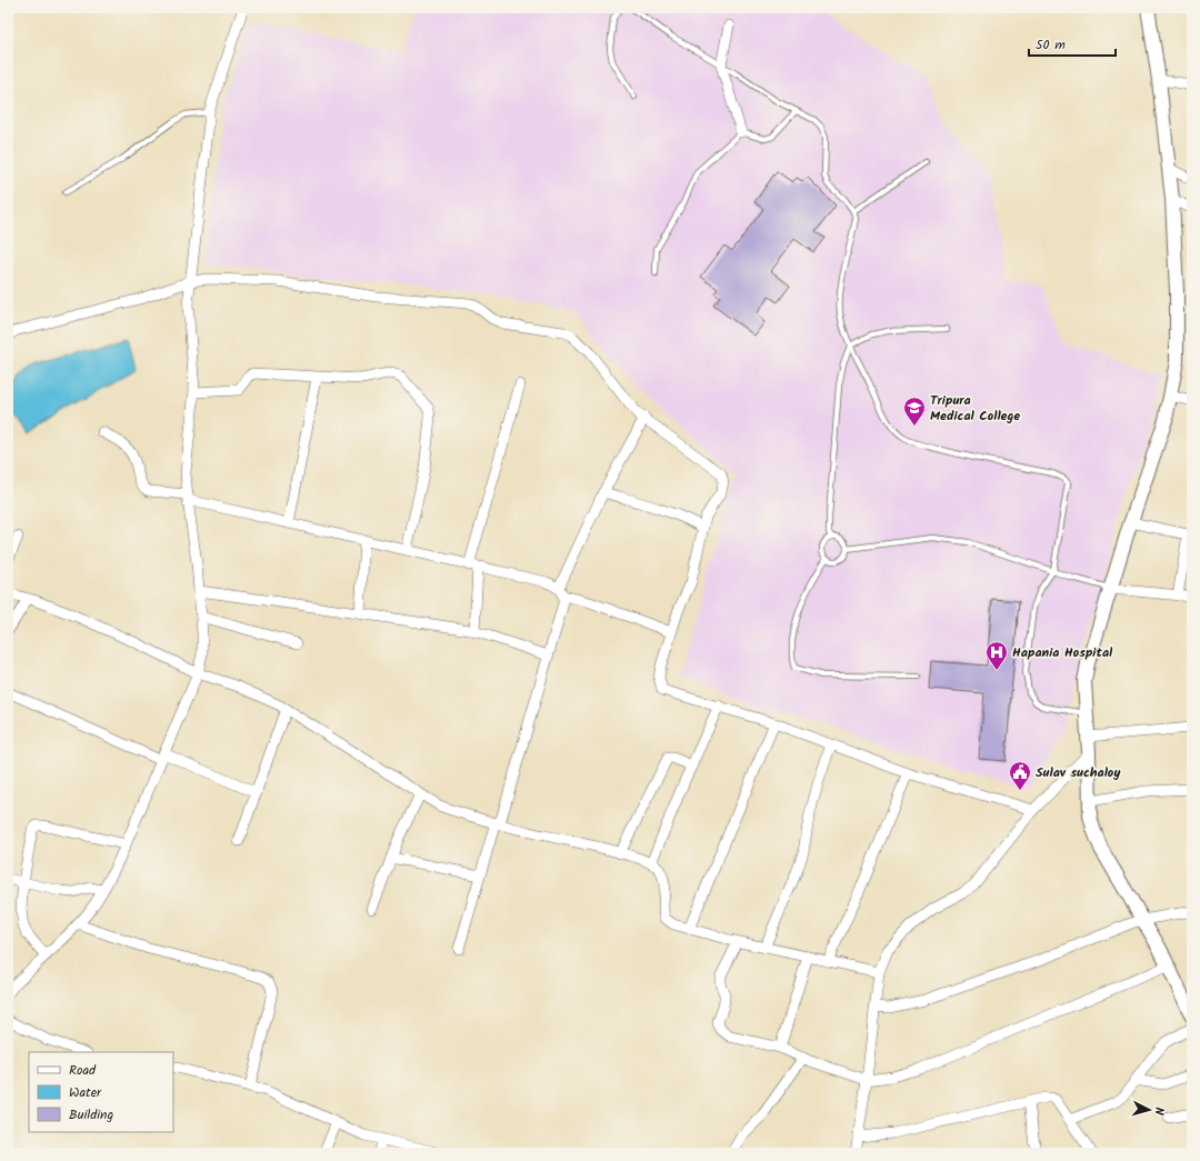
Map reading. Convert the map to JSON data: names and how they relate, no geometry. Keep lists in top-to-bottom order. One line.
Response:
{"places":{"school or university":["Tripura Medical College"],"hospital":["Hapania Hospital"],"public building":["Sulav suchaloy"]},"legend":["Road","Water","Building"],"scale_bar":"50 m","north":"right"}
